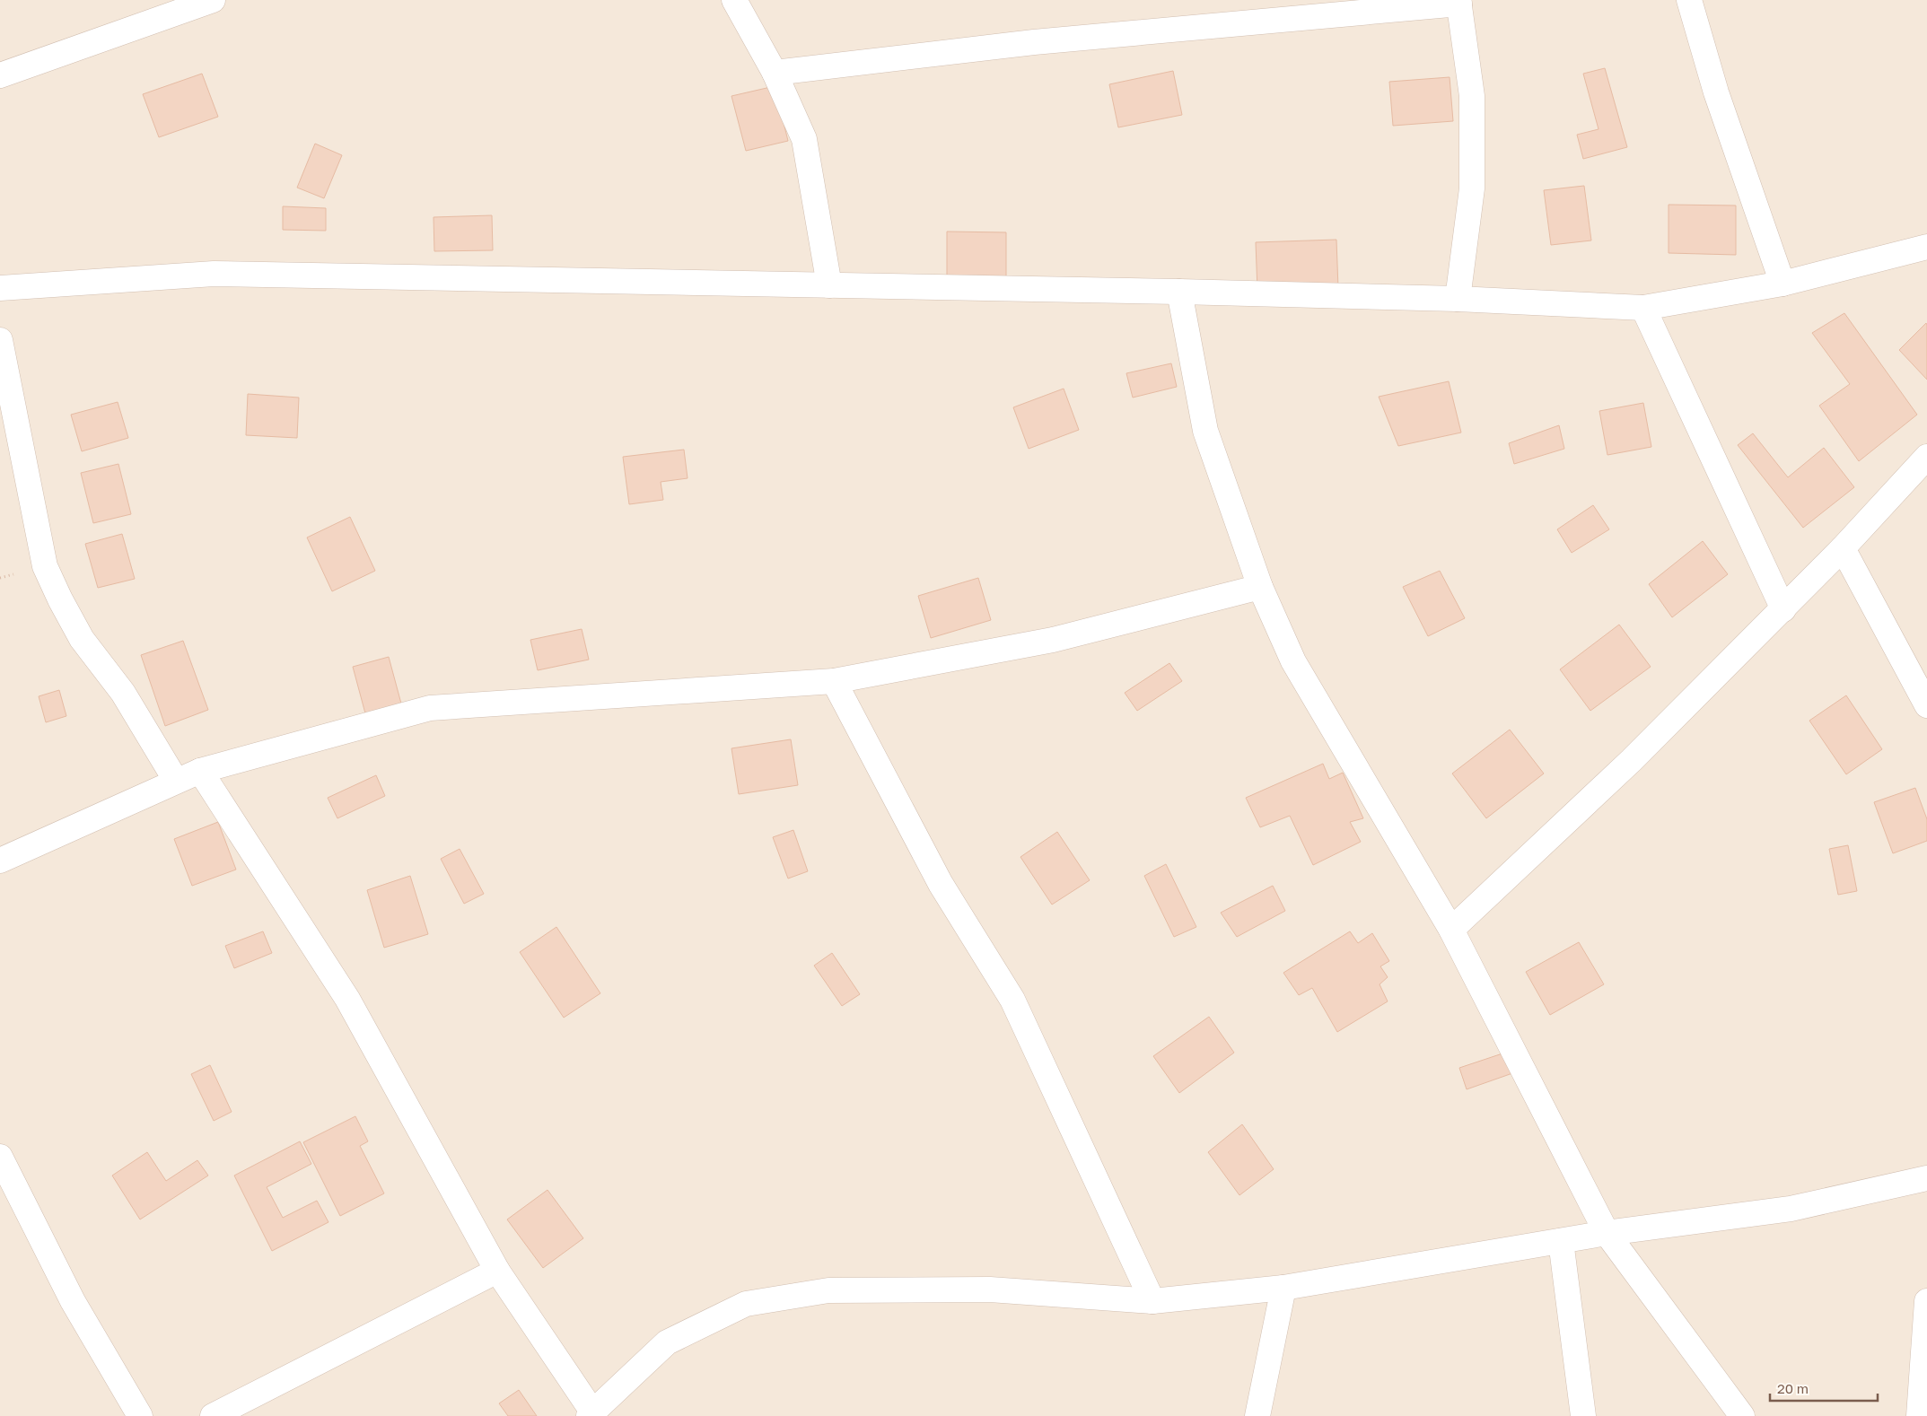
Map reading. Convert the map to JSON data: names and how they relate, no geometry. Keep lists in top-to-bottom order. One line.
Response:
{"scale_bar":"20 m"}
